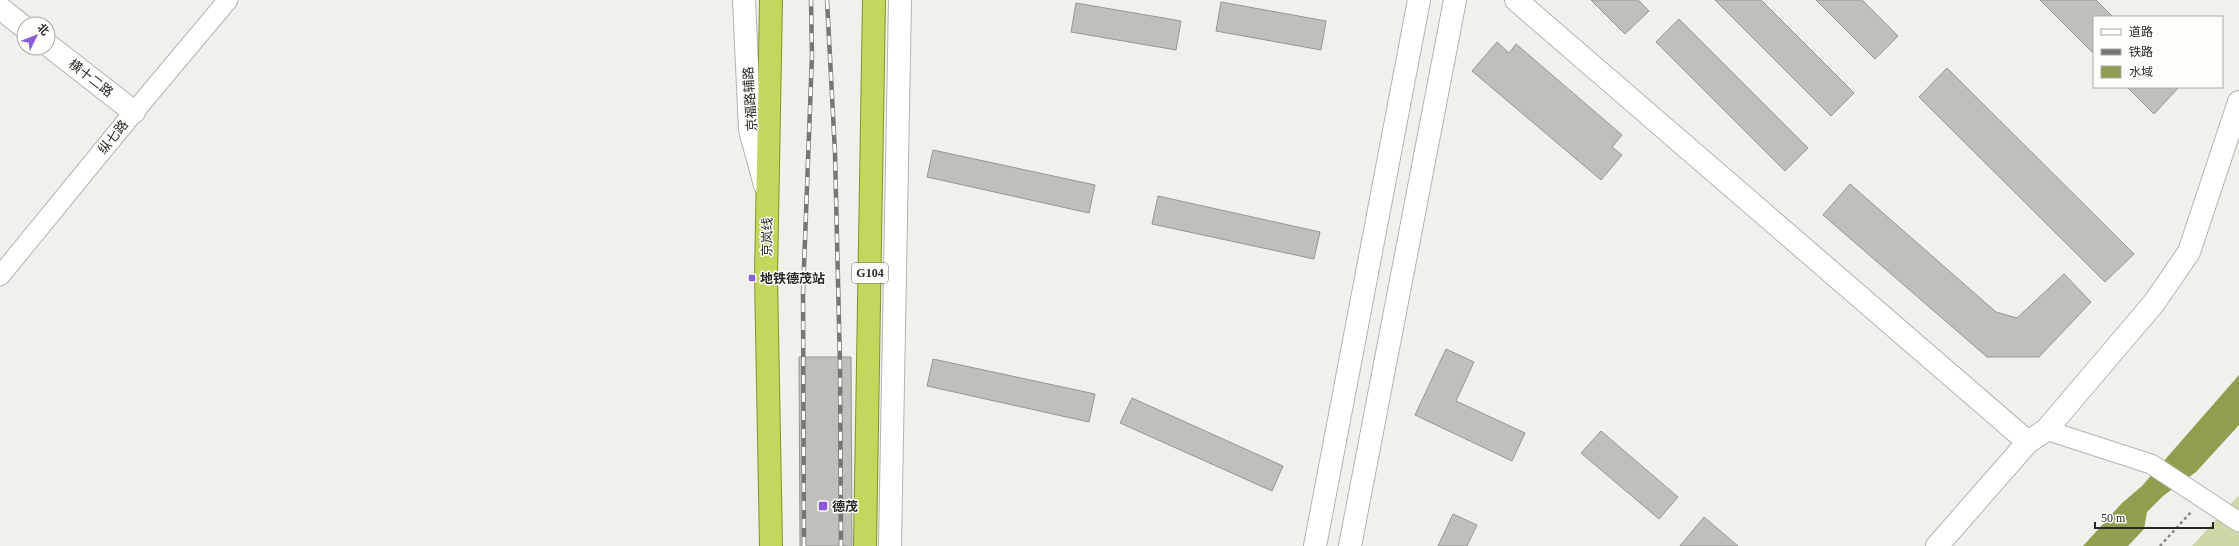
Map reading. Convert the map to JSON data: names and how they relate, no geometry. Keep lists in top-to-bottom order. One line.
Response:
{"streets":{"highway":["京岚线","G104"],"street":["横十二路","京福路辅路","纵七路"]},"crossings":[["横十二路","纵七路"],["京福路辅路","京岚线"]],"places":{"transit":["地铁德茂站","德茂"]},"legend":["道路","铁路","水域"],"scale_bar":"50 m","north":"top right"}
